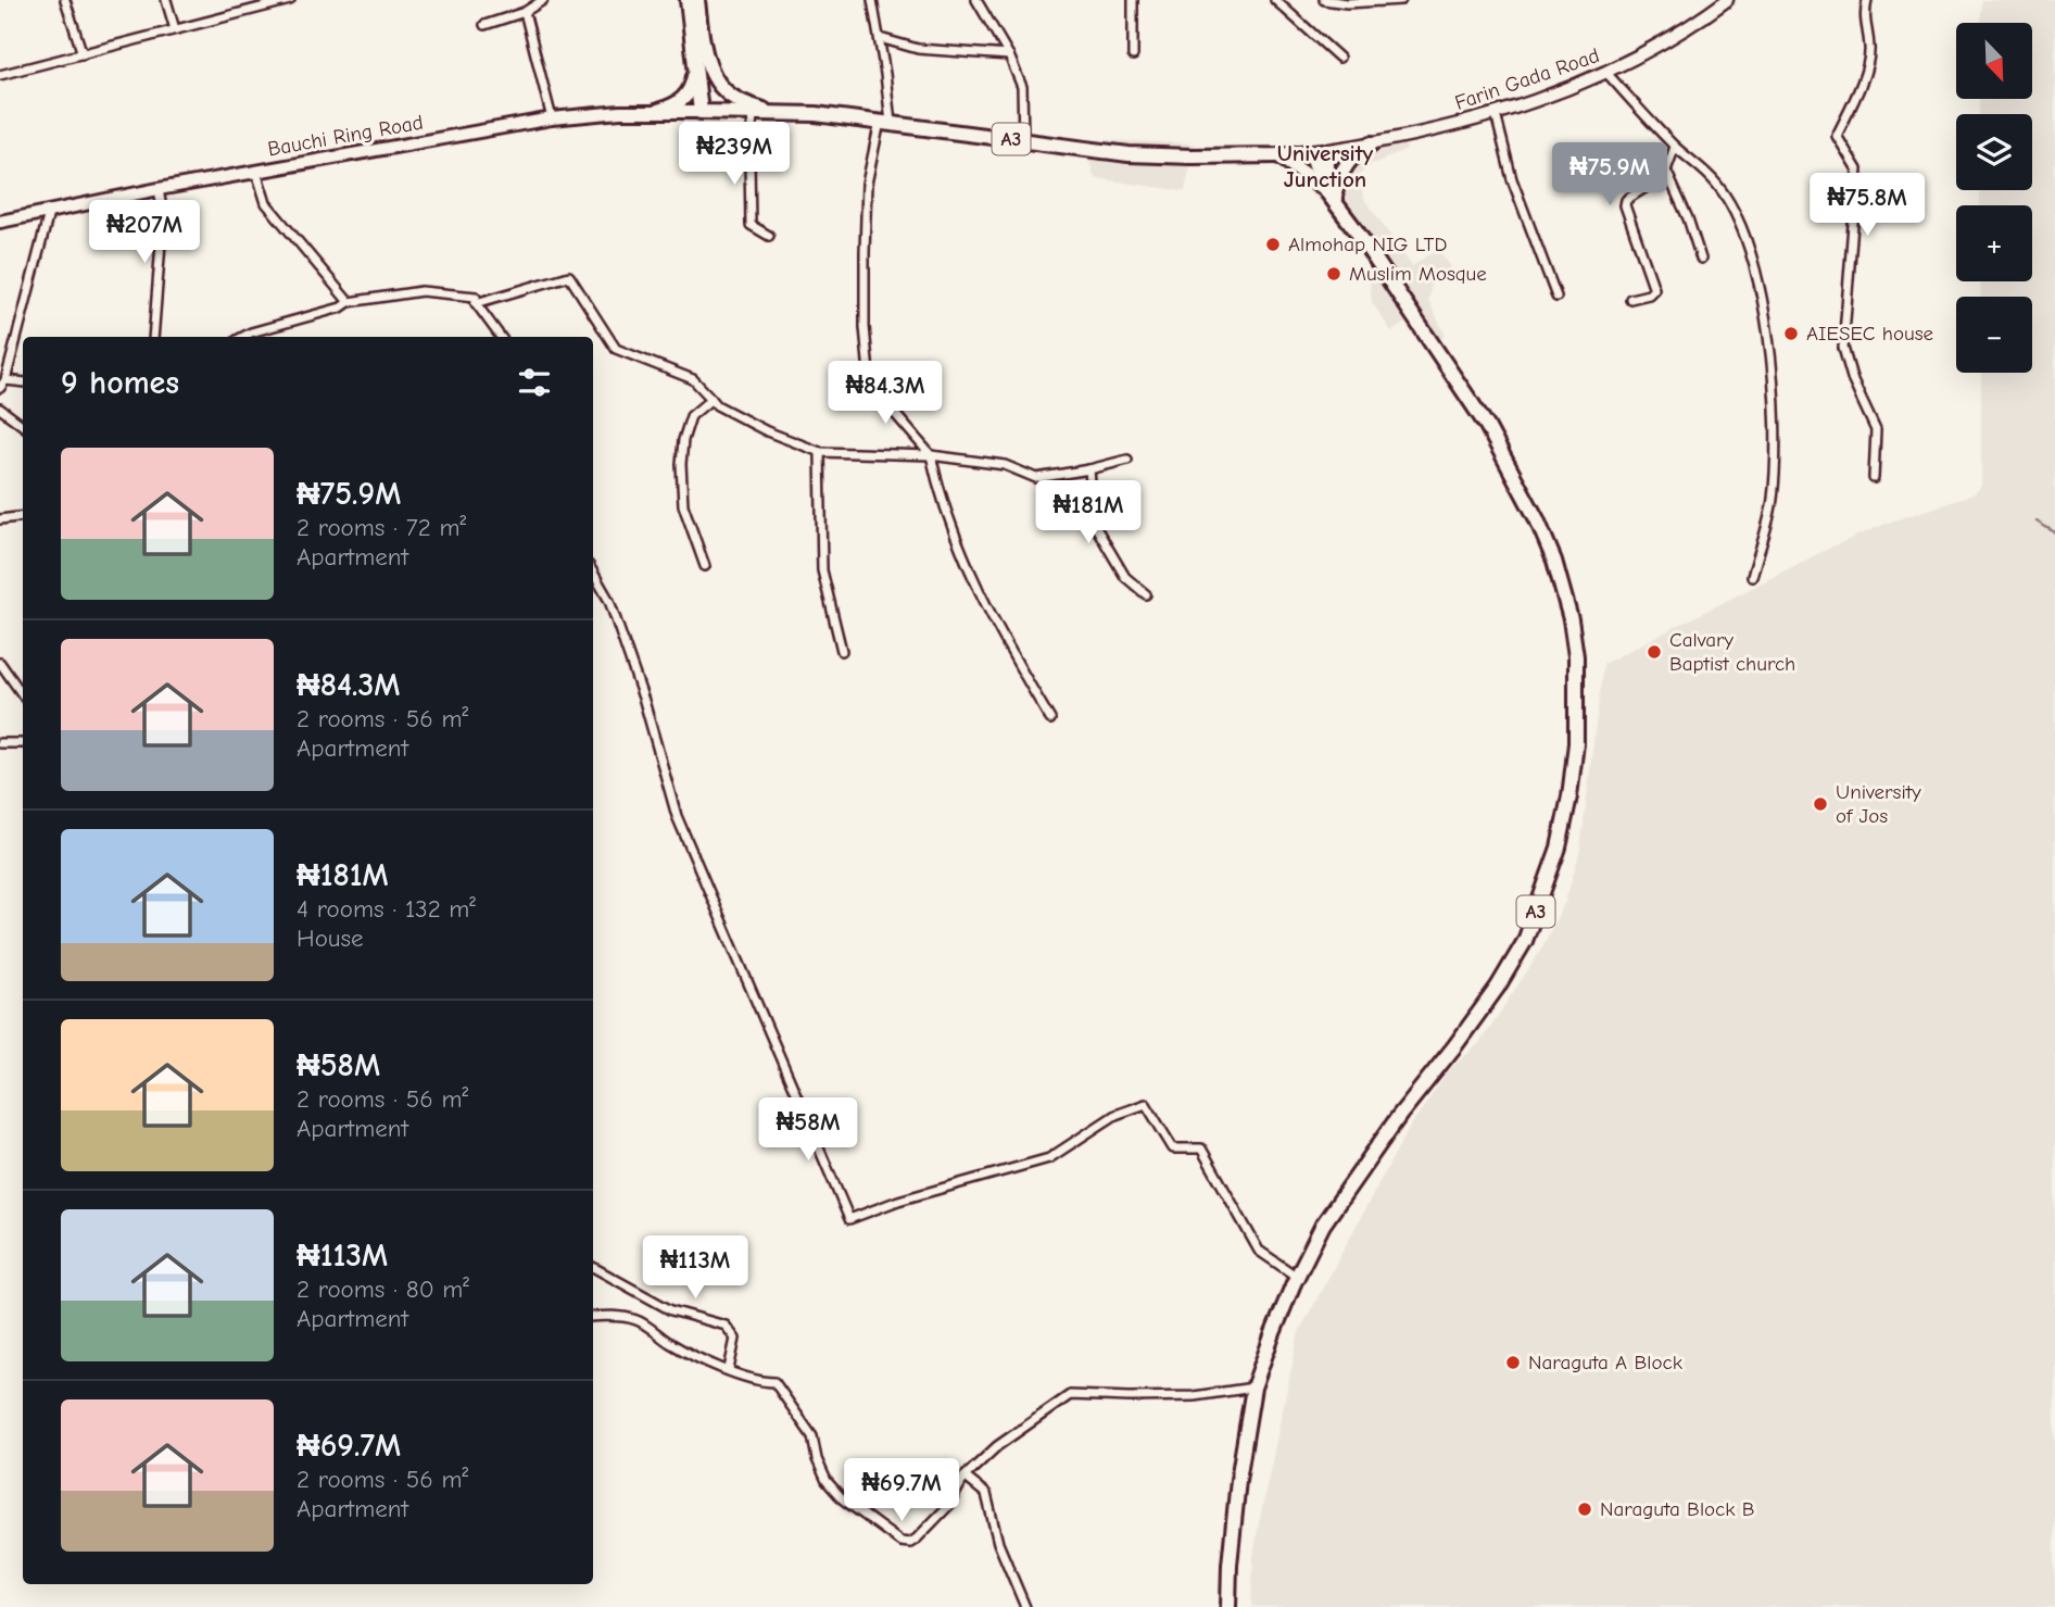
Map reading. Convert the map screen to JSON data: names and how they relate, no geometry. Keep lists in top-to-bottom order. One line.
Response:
{"streets":{"highway":["A3"],"main road":["Farin Gada Road","Bauchi Ring Road"]},"crossings":[["Farin Gada Road","A3"],["Bauchi Ring Road","A3"]],"districts":["University Junction"],"places":["Almohap NIG LTD","Muslim Mosque","AIESEC house","Calvary Baptist church","University of Jos","Naraguta A Block","Naraguta Block B"],"north":"bottom right","page":{"map_buttons":["+","−"],"price":["₦239M","₦75.9M","₦75.8M","₦207M","₦84.3M","₦181M","₦58M","₦113M","₦69.7M"],"heading":"9 homes","list":[{"name":"₦75.9M","note":"2 rooms · 72 m² · Apartment"},{"name":"₦84.3M","note":"2 rooms · 56 m² · Apartment"},{"name":"₦181M","note":"4 rooms · 132 m² · House"},{"name":"₦58M","note":"2 rooms · 56 m² · Apartment"},{"name":"₦113M","note":"2 rooms · 80 m² · Apartment"},{"name":"₦69.7M","note":"2 rooms · 56 m² · Apartment"}]}}
